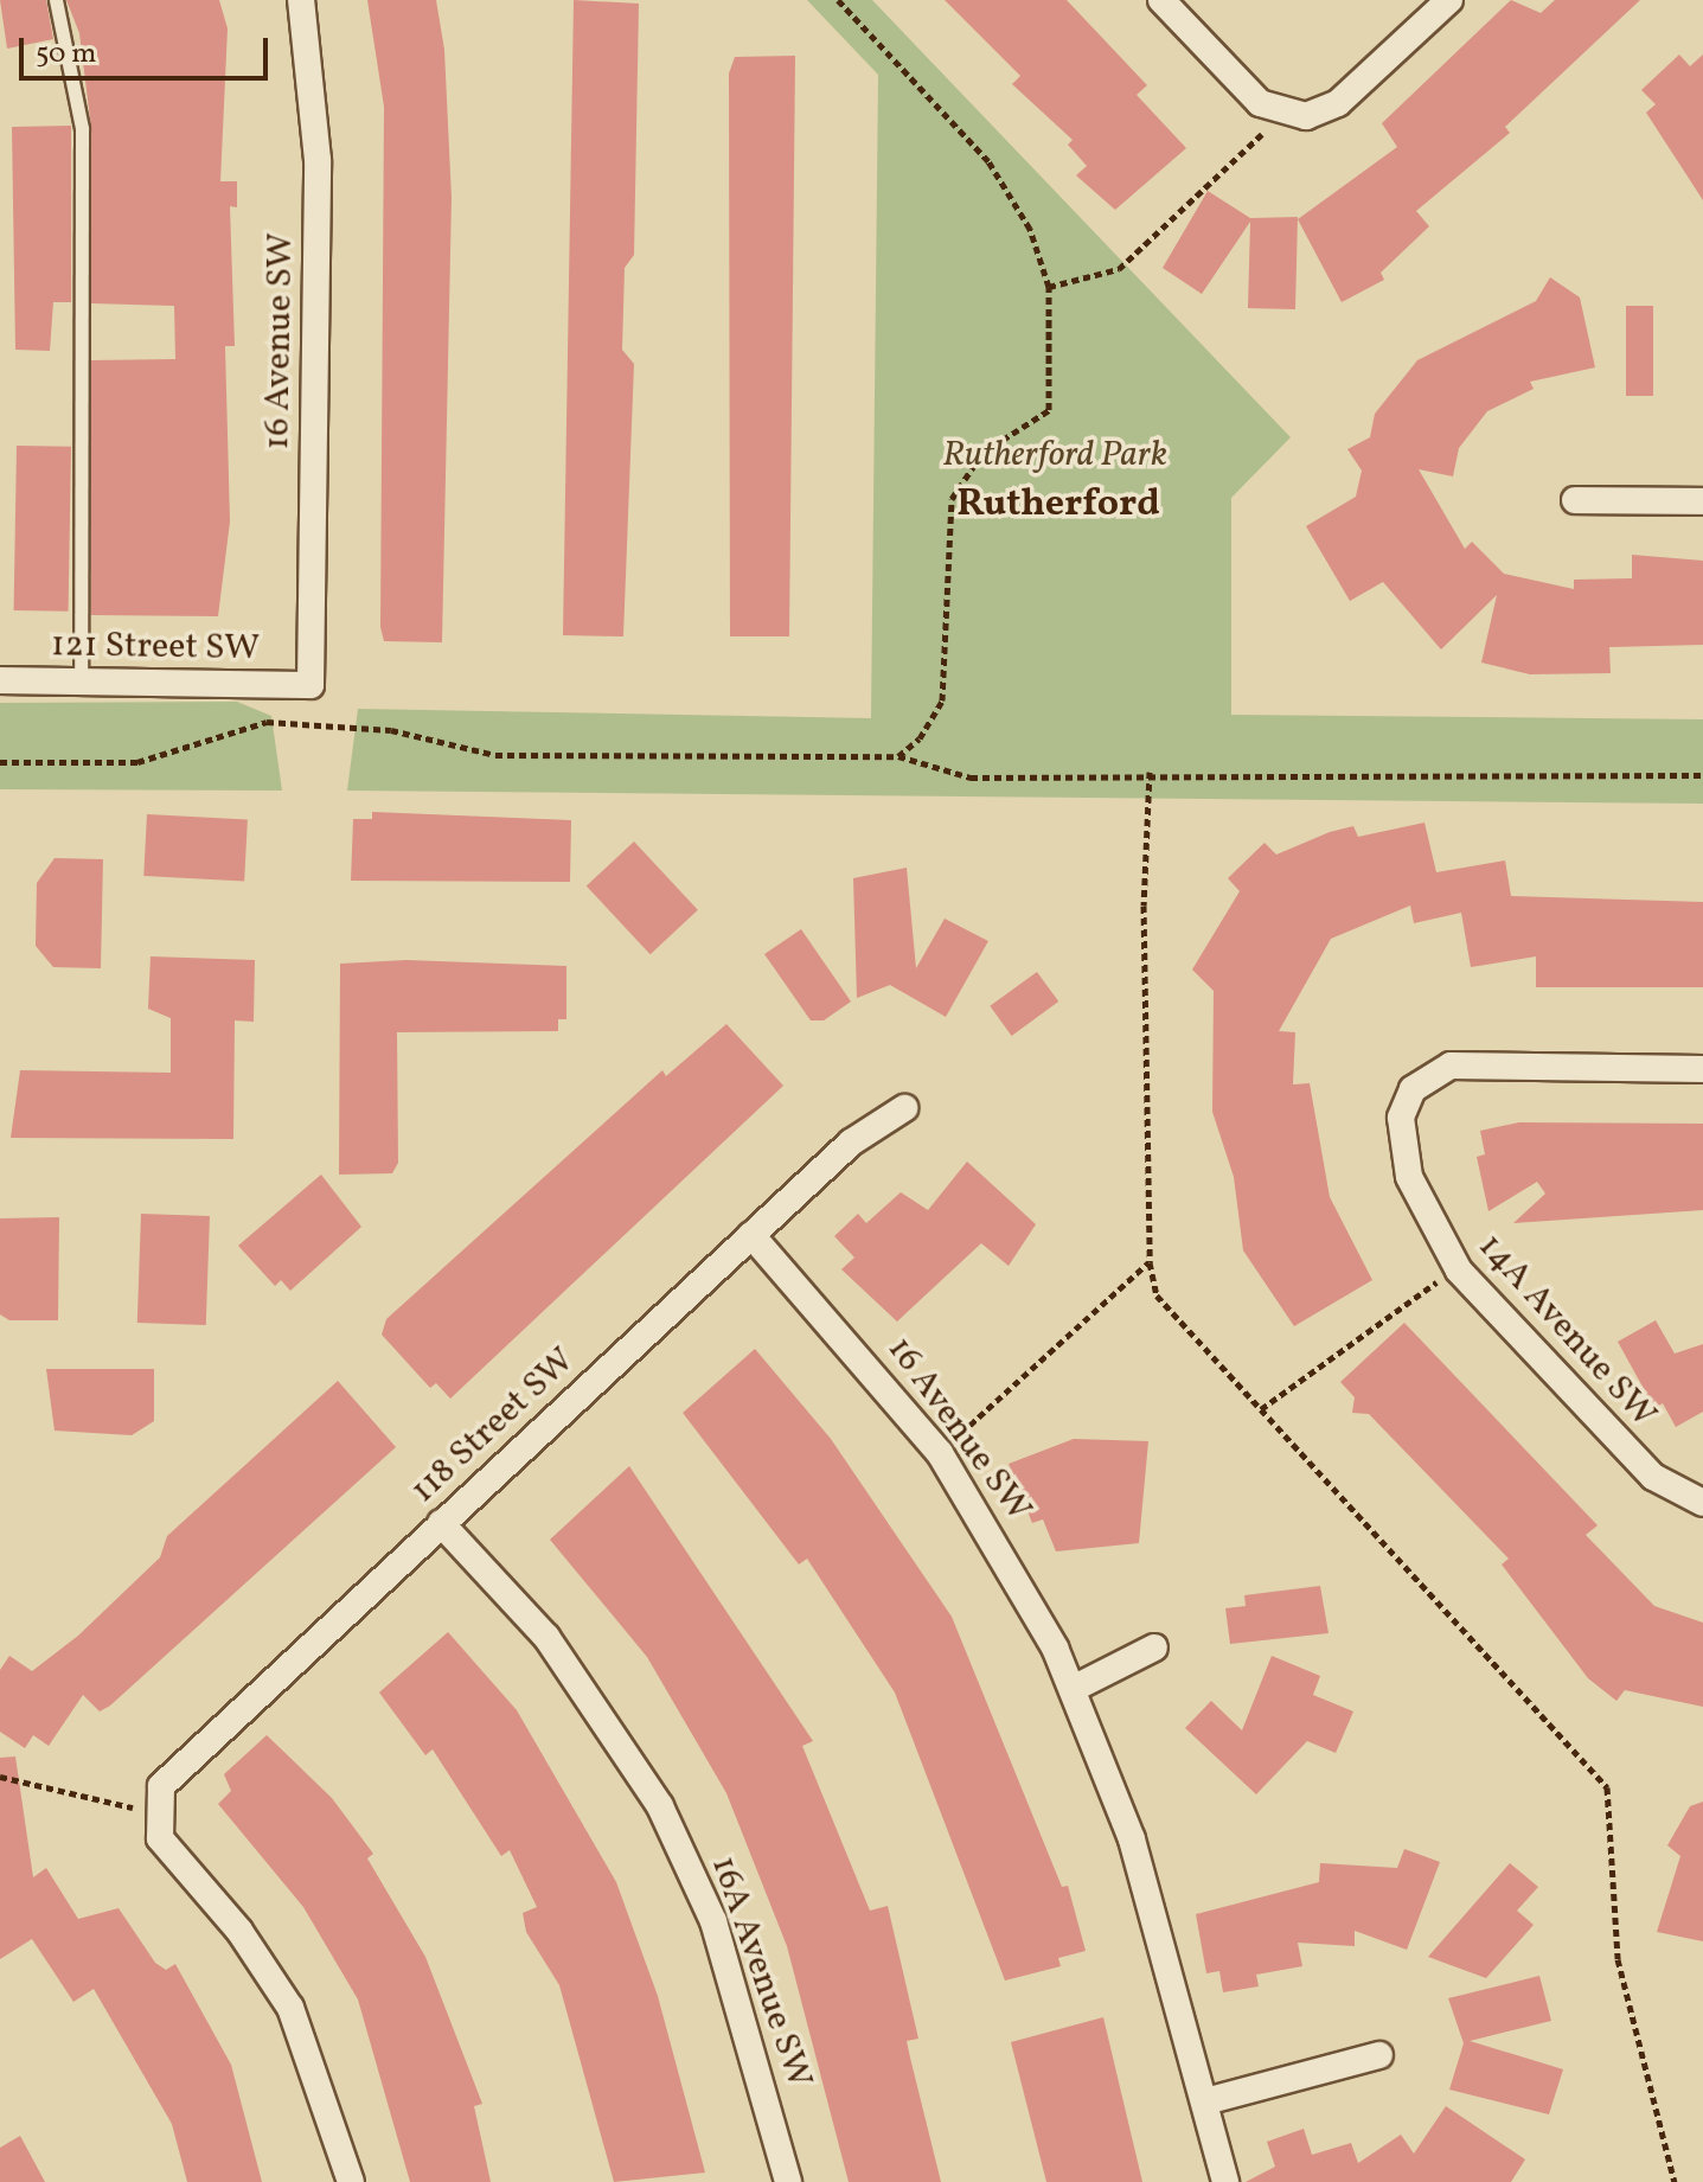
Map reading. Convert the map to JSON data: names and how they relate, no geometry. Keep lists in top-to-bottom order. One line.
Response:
{"streets":{"street":["16 Avenue SW","121 Street SW","14A Avenue SW","118 Street SW","16A Avenue SW"]},"crossings":[["16 Avenue SW","121 Street SW"],["16 Avenue SW","118 Street SW"],["118 Street SW","16A Avenue SW"]],"districts":["Rutherford"],"parks":["Rutherford Park"],"scale_bar":"50 m"}
